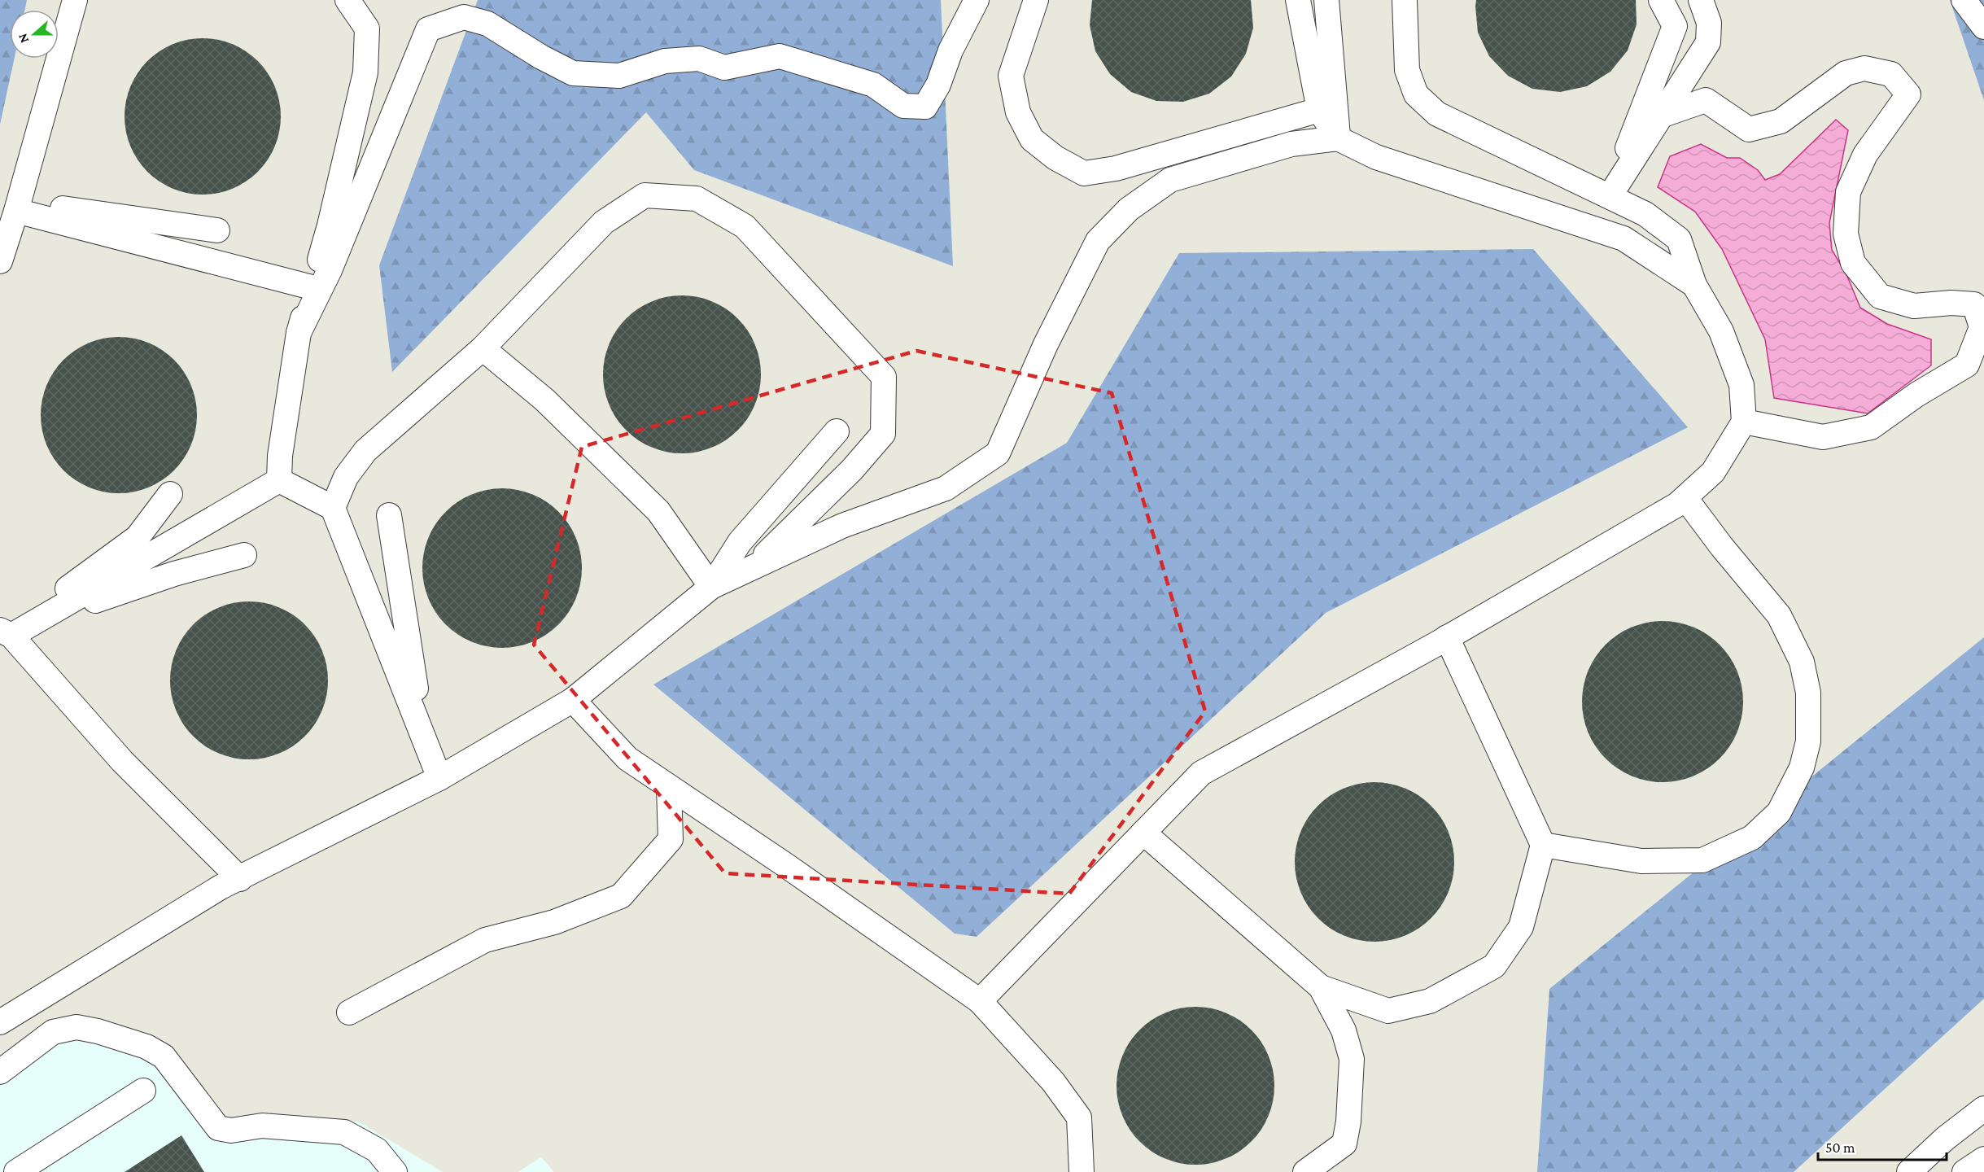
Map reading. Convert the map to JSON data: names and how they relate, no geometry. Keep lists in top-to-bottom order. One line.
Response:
{"scale_bar":"50 m","north":"left"}
